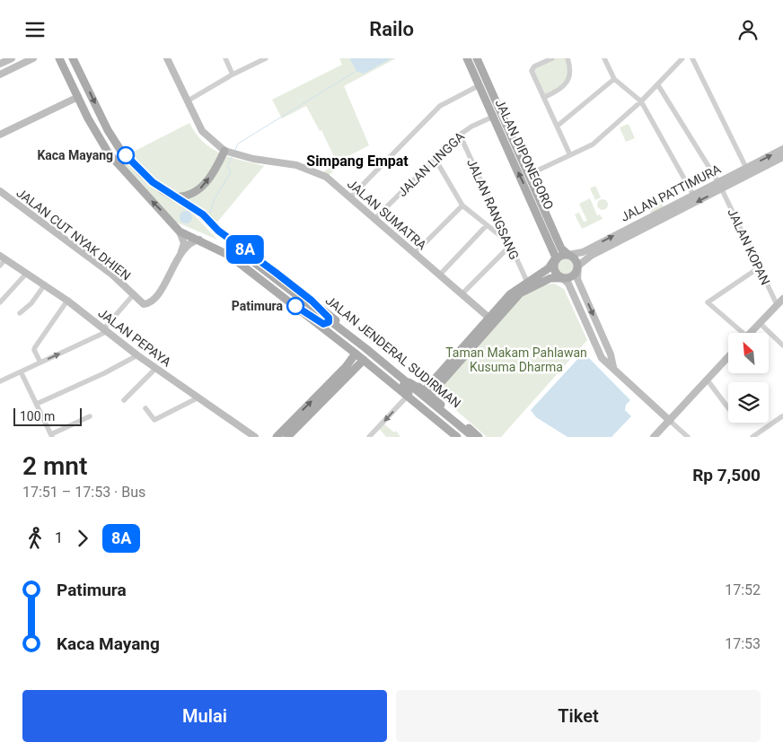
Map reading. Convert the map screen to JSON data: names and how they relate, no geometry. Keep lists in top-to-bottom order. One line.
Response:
{"streets":{"main road":["JALAN DIPONEGORO","JALAN PATTIMURA","JALAN SUMATRA","JALAN CUT NYAK DHIEN","JALAN PEPAYA","JALAN JENDERAL SUDIRMAN"],"street":["JALAN LINGGA","JALAN RANGSANG","JALAN KOPAN"]},"crossings":[["JALAN DIPONEGORO","JALAN LINGGA"],["JALAN DIPONEGORO","JALAN PATTIMURA"],["JALAN LINGGA","JALAN RANGSANG"],["JALAN LINGGA","JALAN SUMATRA"],["JALAN PATTIMURA","JALAN KOPAN"]],"districts":["Simpang Empat"],"parks":["Taman Makam Pahlawan Kusuma Dharma"],"places":["Kaca Mayang","Patimura"],"lines":["bus line 8A"],"scale_bar":"100 m","north":"top left","page":{"header":"Railo","on_map":"8A","scale":"100 m","heading":["2 mnt","17:51 – 17:53 · Bus","Rp 7,500"],"legs":["1","8A"],"list":[{"name":"Patimura","value":"17:52"},{"name":"Kaca Mayang","value":"17:53"}],"buttons":["Mulai","Tiket"]}}
